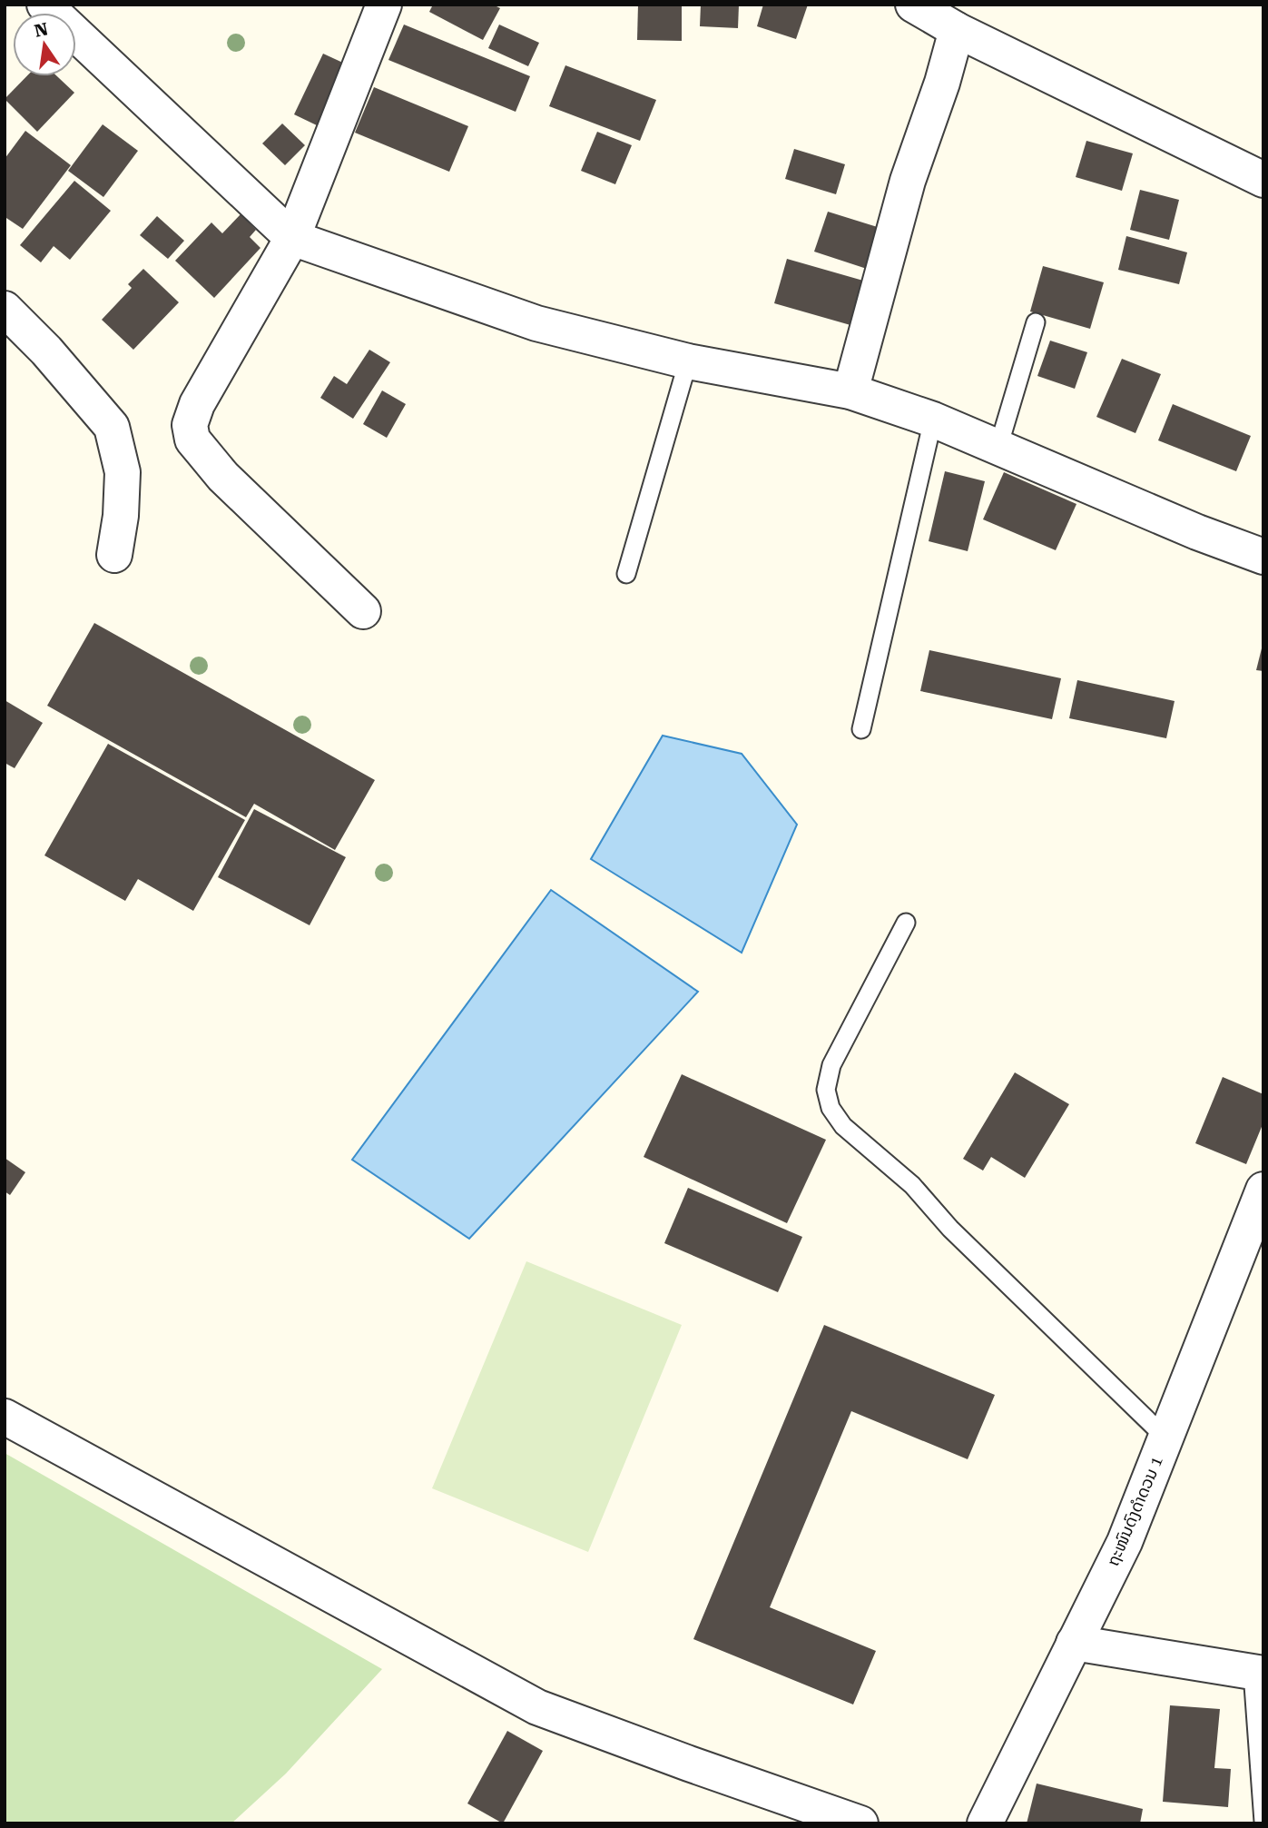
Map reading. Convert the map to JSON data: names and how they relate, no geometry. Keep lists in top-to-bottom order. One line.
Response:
{"streets":{"street":["ຖະໜົນດົງດຳດວນ 1"]},"north":"top"}
